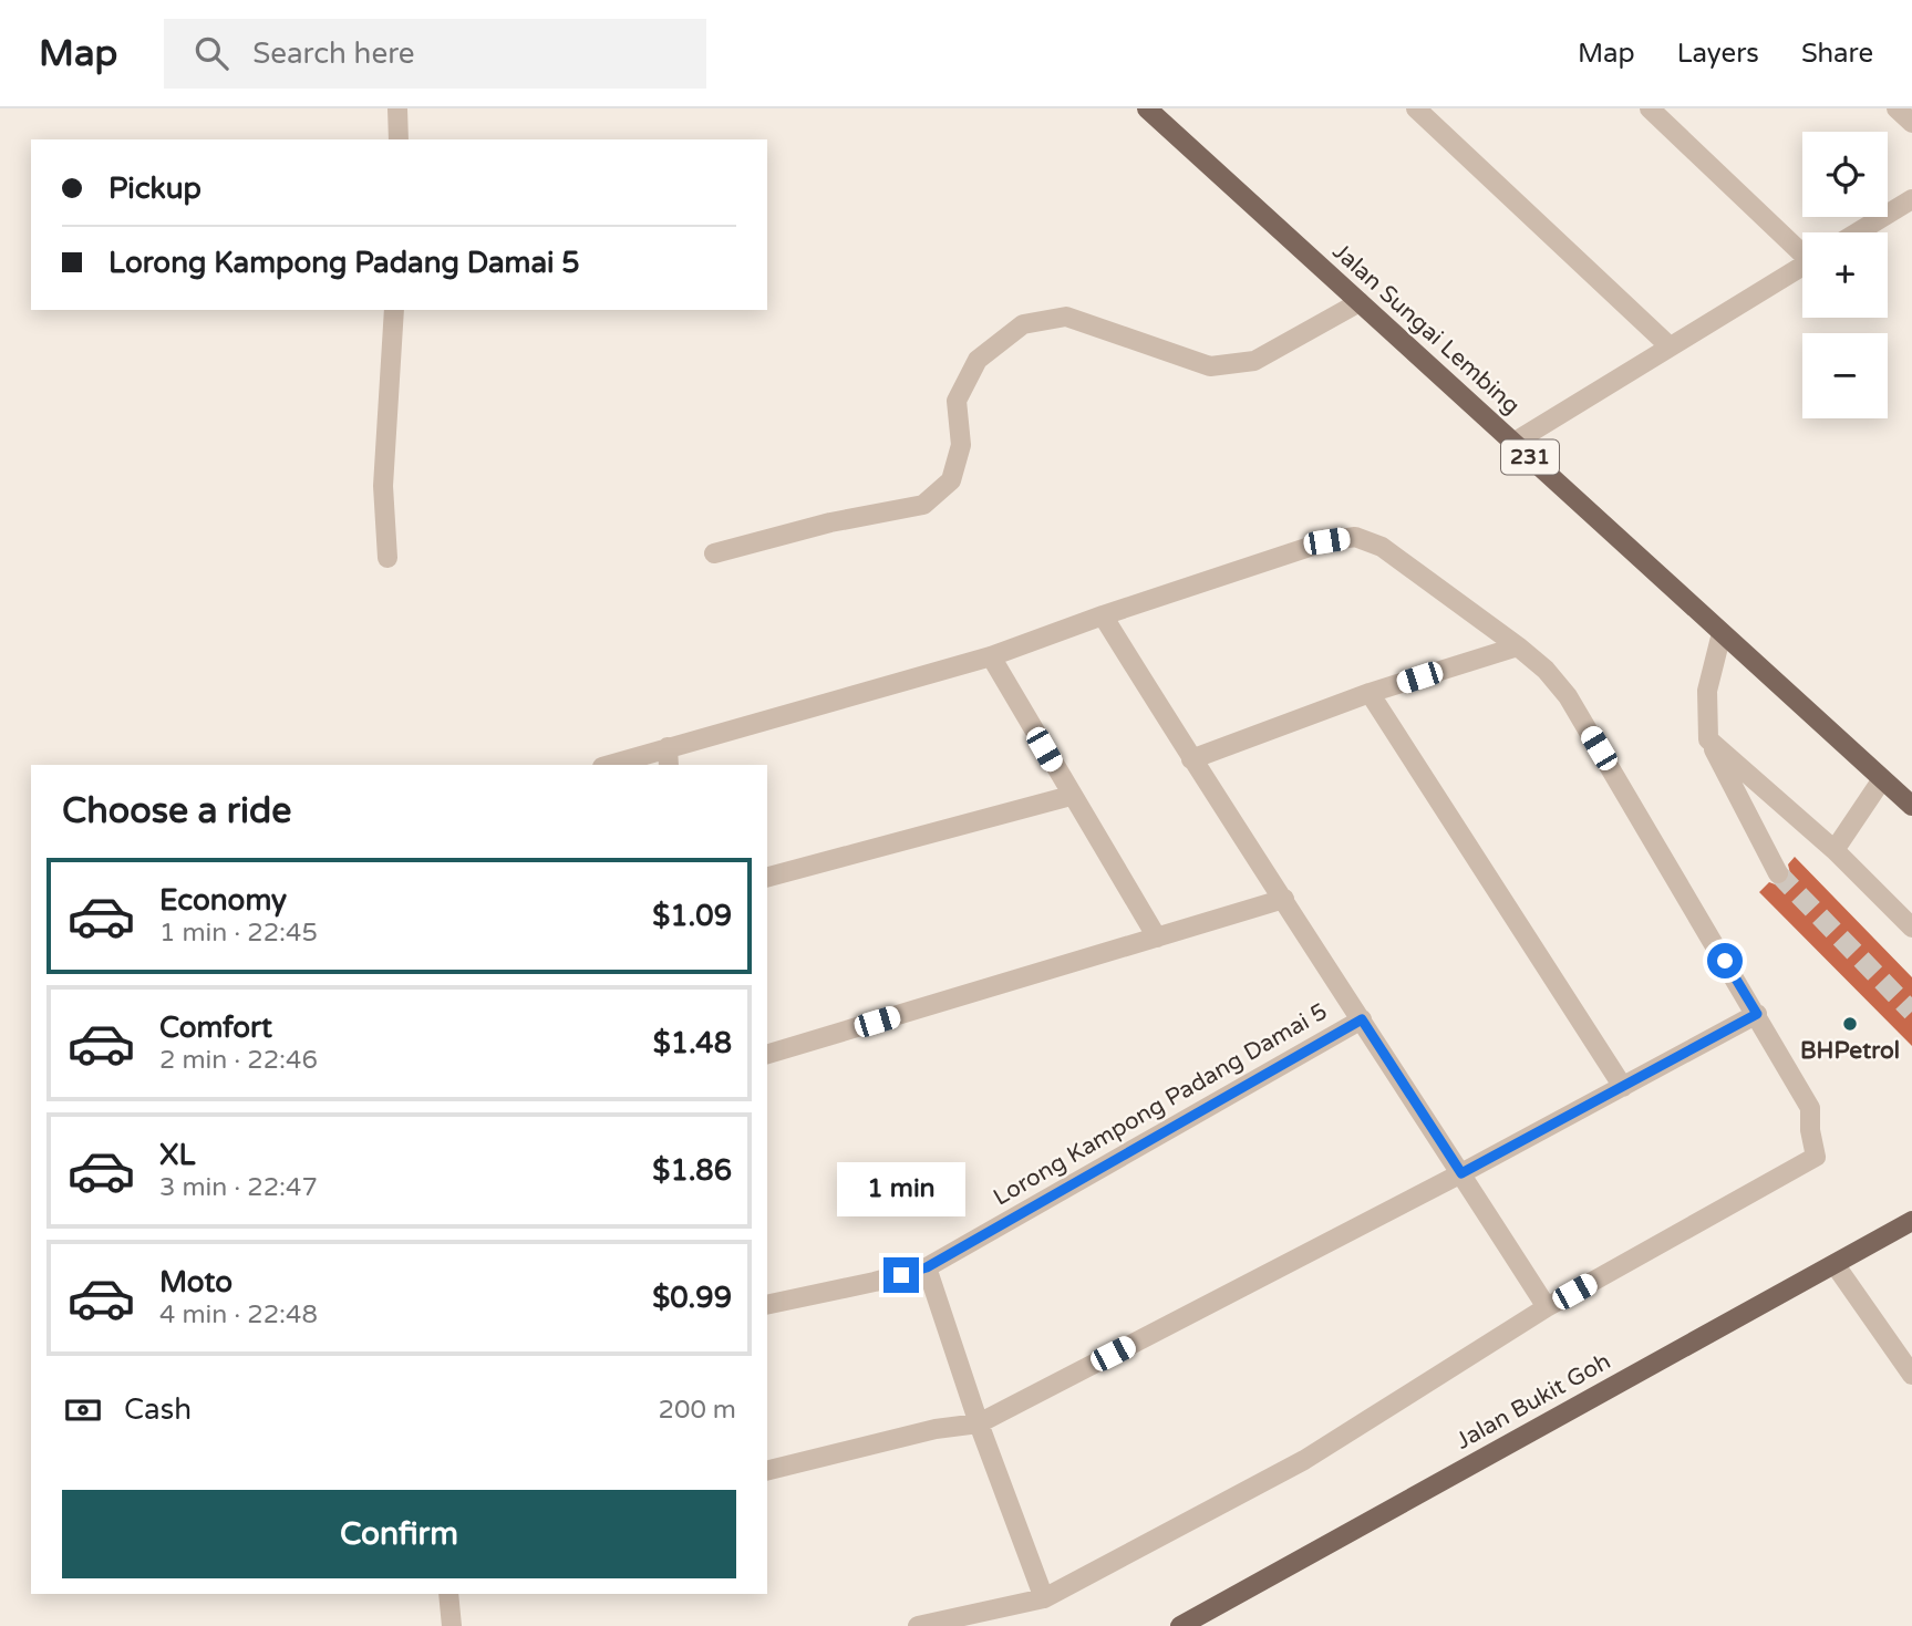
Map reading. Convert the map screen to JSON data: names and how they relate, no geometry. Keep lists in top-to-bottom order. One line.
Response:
{"streets":{"main road":["Jalan Sungai Lembing","231","Jalan Bukit Goh"],"street":["Lorong Kampong Padang Damai 5"]},"places":["BHPetrol"],"page":{"header":"Map","search":"Search here","nav":["Map","Layers","Share"],"map_buttons":["+","−"],"banner":["Pickup","Lorong Kampong Padang Damai 5"],"heading":"Choose a ride","list":[{"name":"Economy","note":"1 min · 22:45","value":"$1.09"},{"name":"Comfort","note":"2 min · 22:46","value":"$1.48"},{"name":"XL","note":"3 min · 22:47","value":"$1.86"},{"name":"Moto","note":"4 min · 22:48","value":"$0.99"}],"bubble":"1 min","pay":["Cash","200 m"],"buttons":"Confirm"}}
